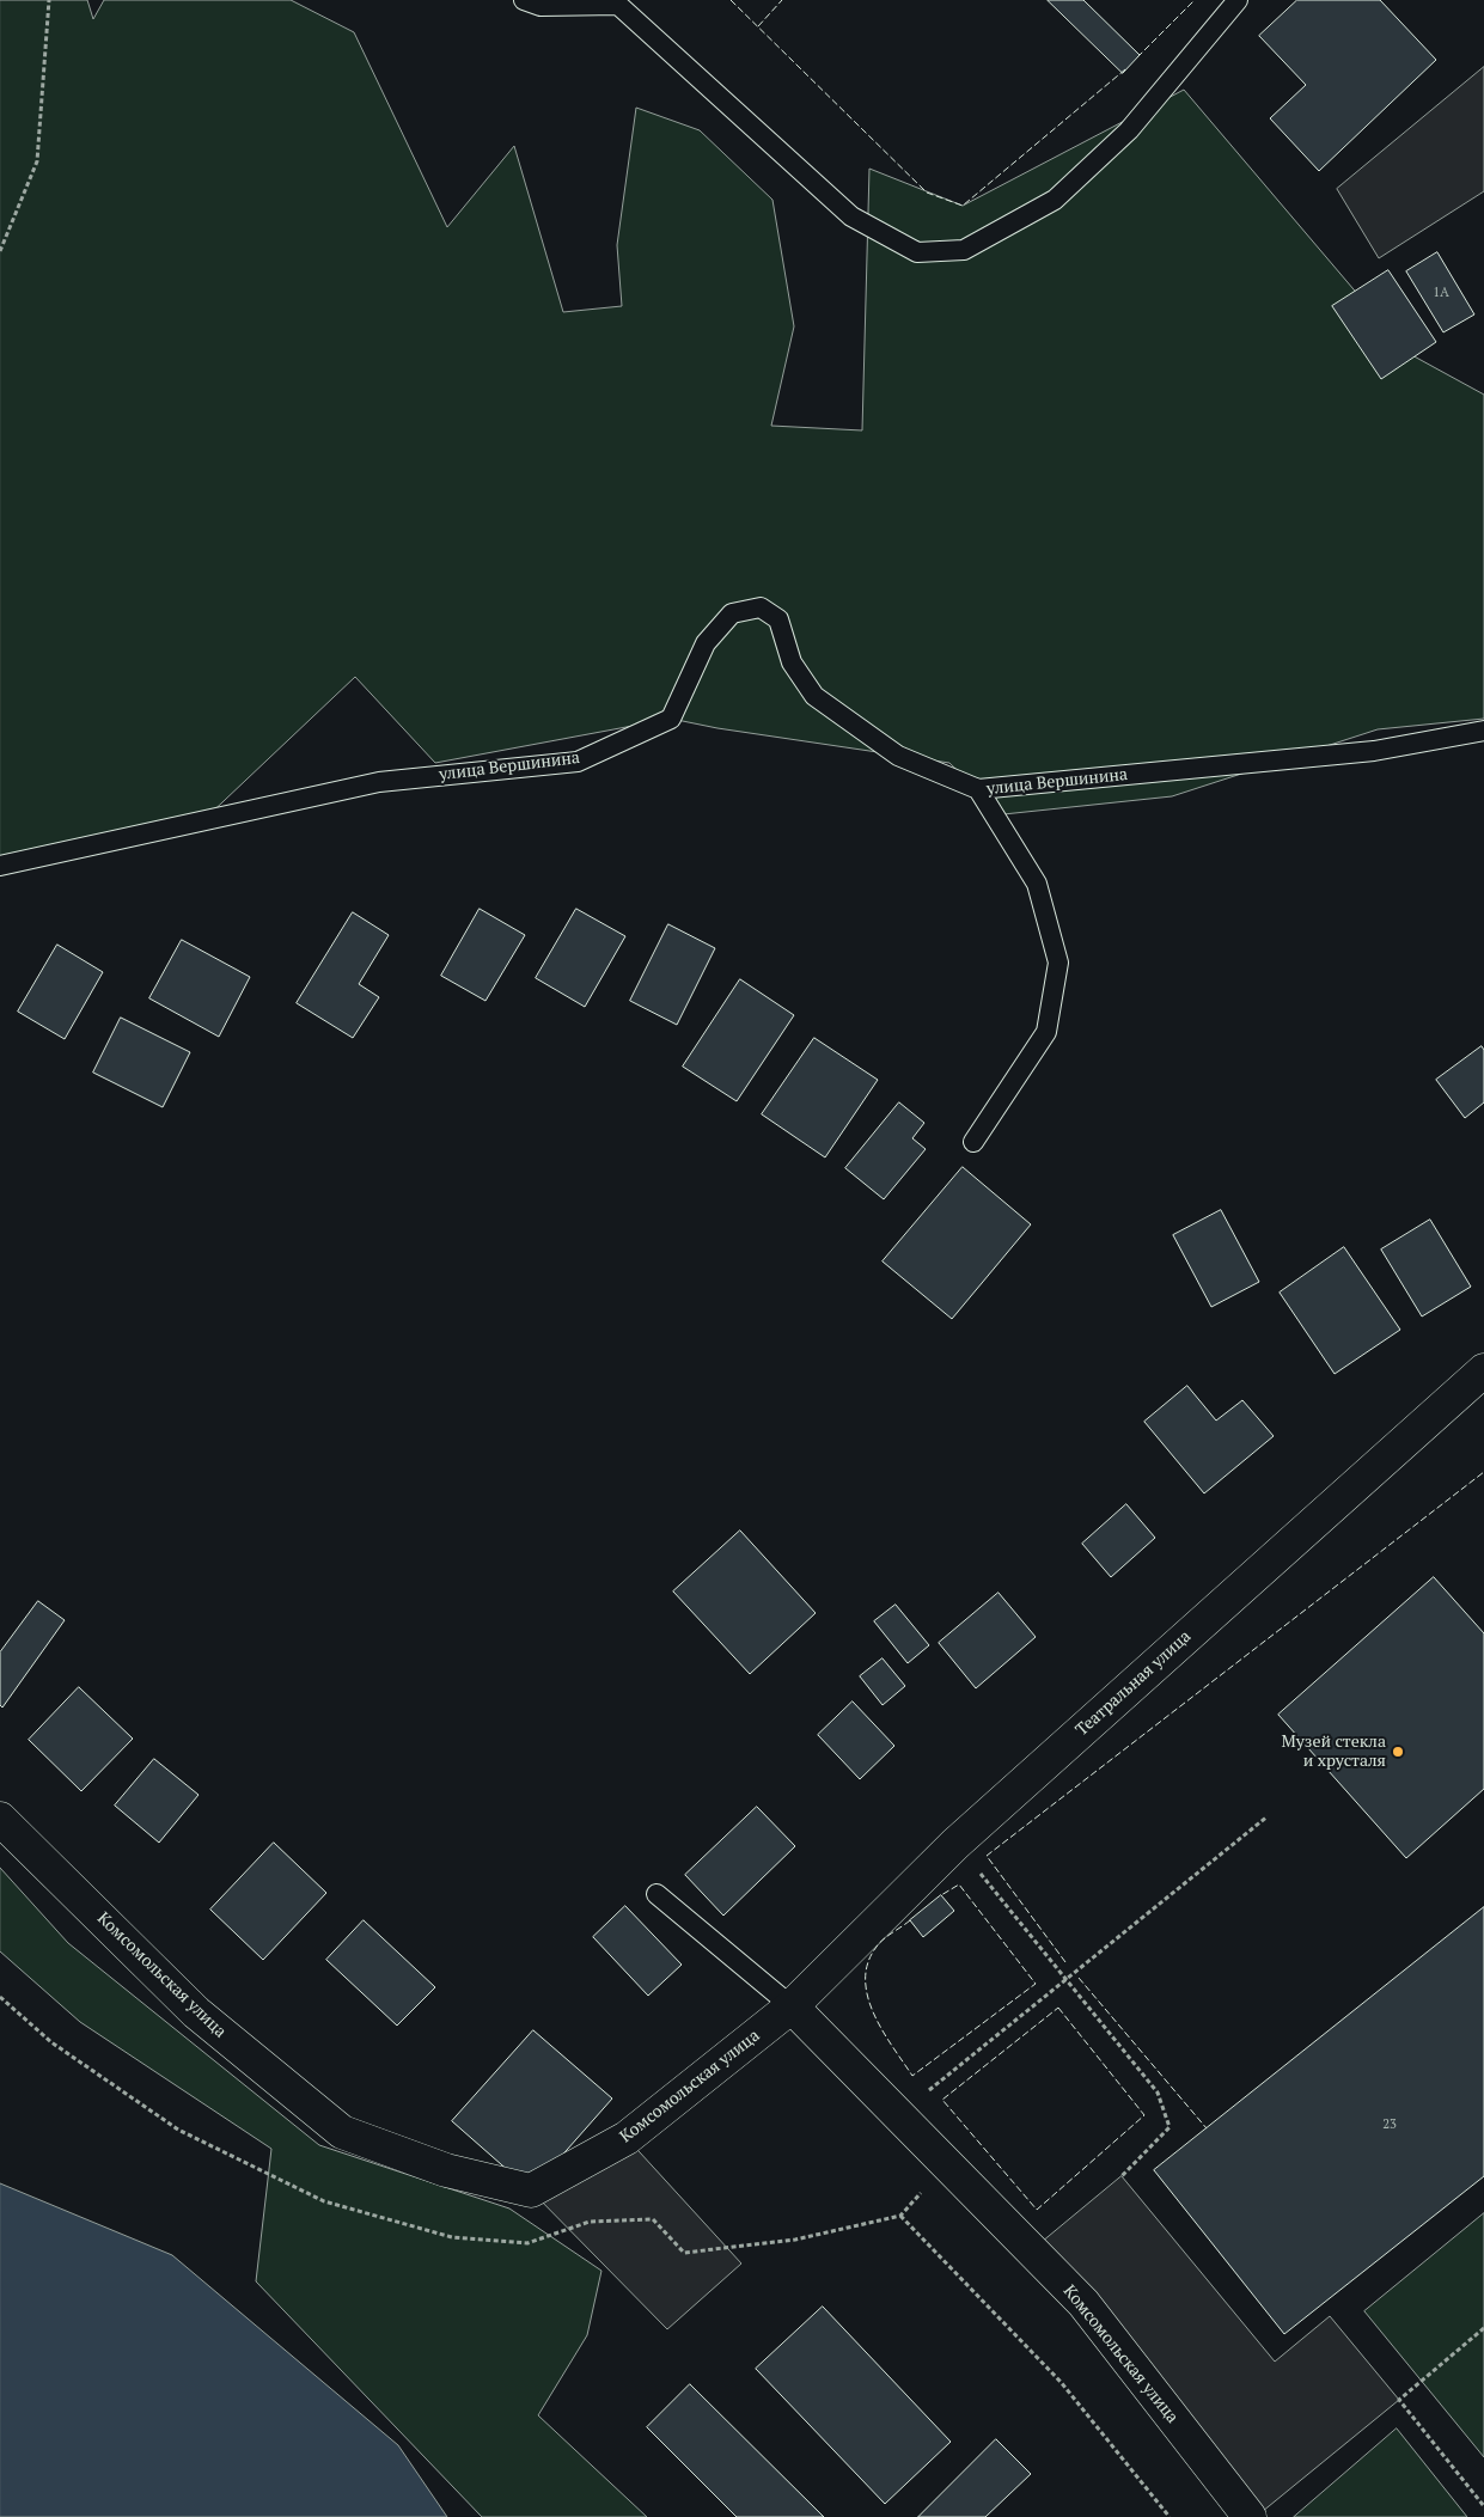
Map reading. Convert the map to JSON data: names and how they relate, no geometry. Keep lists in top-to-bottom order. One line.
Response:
{"streets":{"street":["Театральная улица","Комсомольская улица"],"lane":["улица Вершинина"]},"crossings":[["Театральная улица","Комсомольская улица"]],"places":["Музей стекла и хрусталя"],"house_numbers":["1А","23"]}
